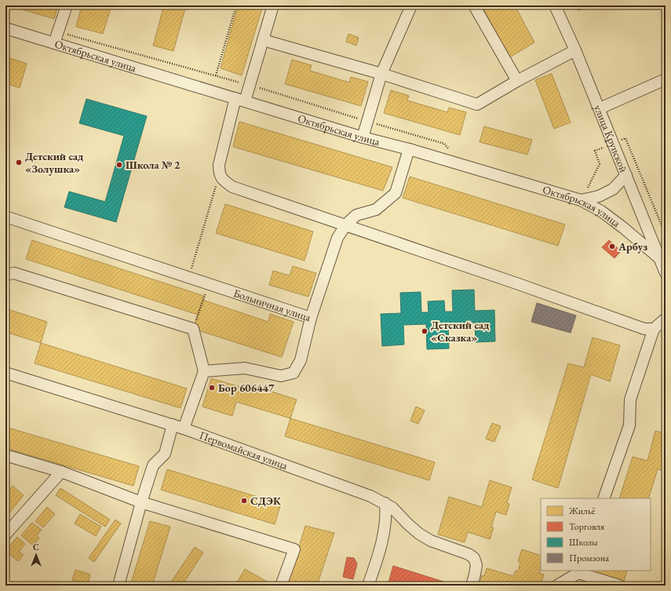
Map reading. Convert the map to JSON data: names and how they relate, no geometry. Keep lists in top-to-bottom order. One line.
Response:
{"streets":{"street":["Октябрьская улица","улица Крупской","Больничная улица","Первомайская улица"]},"crossings":[["Октябрьская улица","улица Крупской"],["Октябрьская улица","Больничная улица"]],"places":["Детский сад «Золушка»","Школа № 2","Арбуз","Детский сад «Сказка»","Бор 606447","СДЭК"],"legend":["Жильё","Торговля","Школы","Промзона"],"north":"top"}
